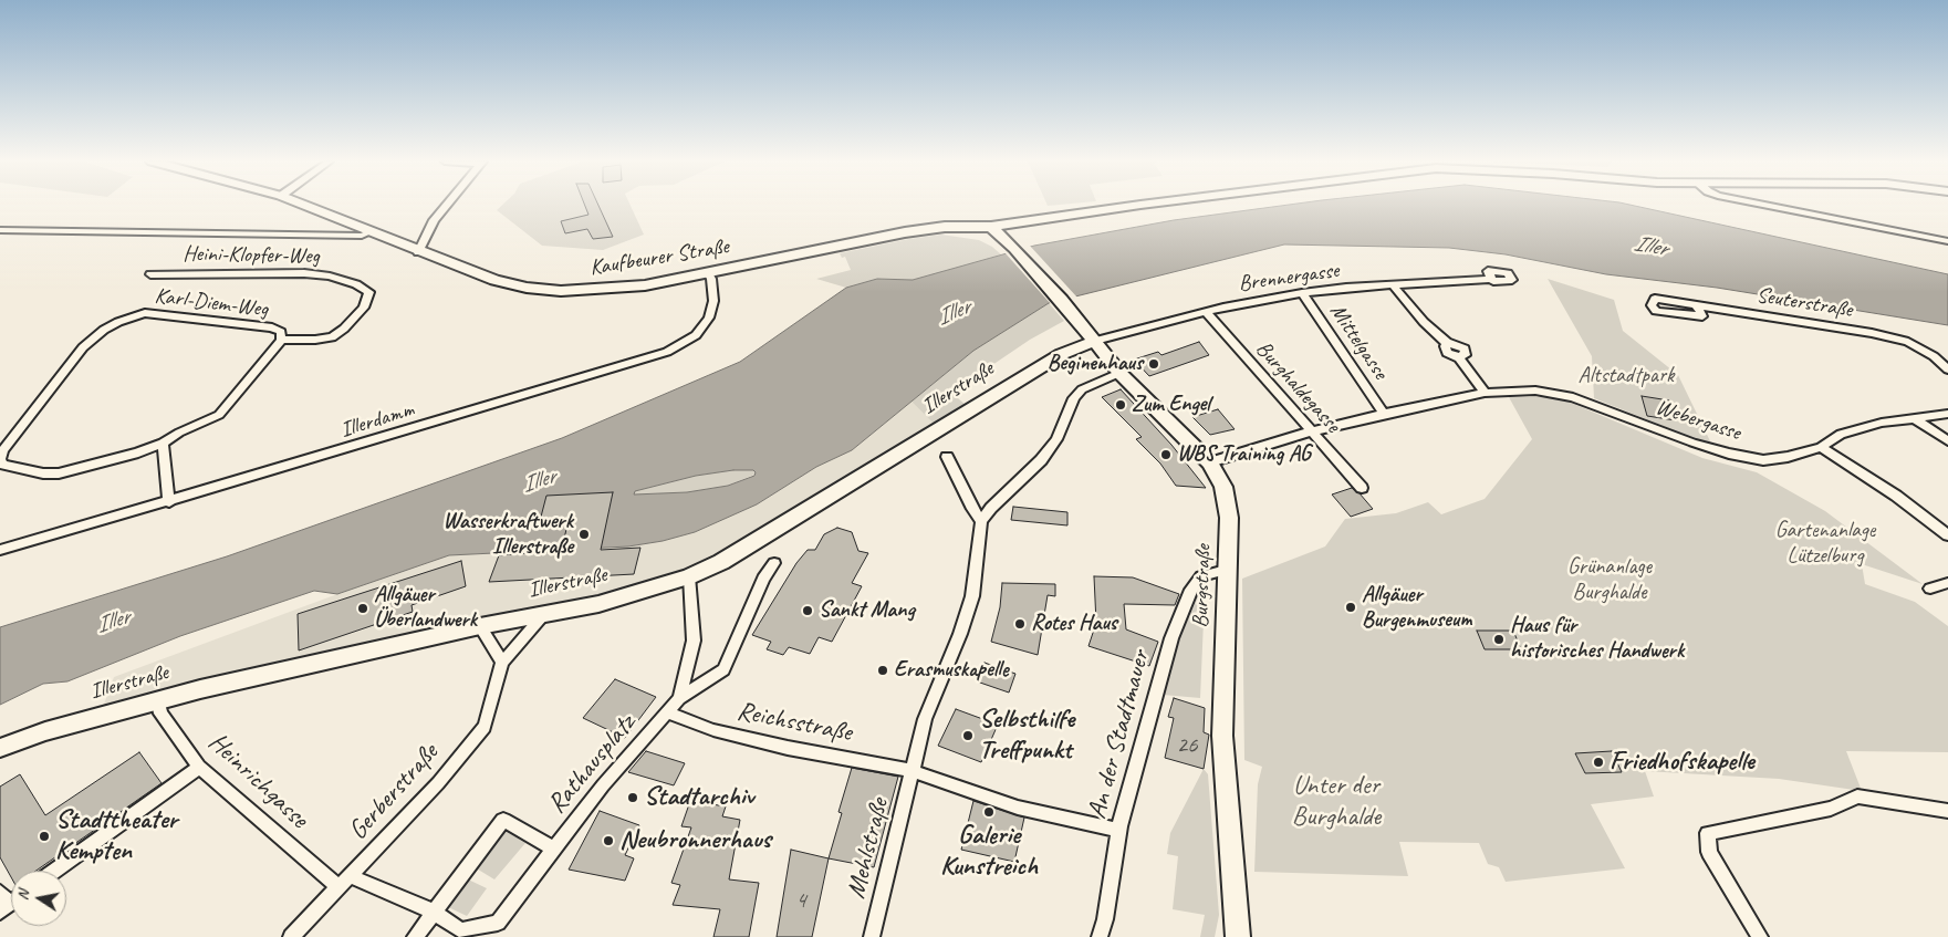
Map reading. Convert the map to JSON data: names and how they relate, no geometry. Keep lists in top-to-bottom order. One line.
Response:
{"streets":{"street":["Heini-Klopfer-Weg","Kaufbeurer Straße","Brennergasse","Karl-Diem-Weg","Seuterstraße","Mittelgasse","Burghaldegasse","Illerstraße","Illerdamm","Webergasse","Burgstraße","Reichsstraße","An der Stadtmauer","Rathausplatz","Heinrichgasse","Gerberstraße","Mehlstraße"]},"crossings":[["Heini-Klopfer-Weg","Karl-Diem-Weg"],["Kaufbeurer Straße","Illerdamm"],["Kaufbeurer Straße","Burgstraße"],["Brennergasse","Mittelgasse"],["Brennergasse","Burghaldegasse"],["Brennergasse","Illerstraße"],["Brennergasse","Burgstraße"],["Mittelgasse","Webergasse"],["Burghaldegasse","Webergasse"],["Illerstraße","Burgstraße"],["Illerstraße","Heinrichgasse"],["Illerstraße","Gerberstraße"],["Webergasse","Burgstraße"],["Burgstraße","An der Stadtmauer"],["Reichsstraße","An der Stadtmauer"],["Reichsstraße","Rathausplatz"],["Reichsstraße","Mehlstraße"],["Rathausplatz","Heinrichgasse"],["Heinrichgasse","Gerberstraße"]],"water":["Iller"],"parks":["Altstadtpark","Gartenanlage Lützelburg","Grünanlage Burghalde","Unter der Burghalde"],"places":["Beginenhaus","Zum Engel","WBS Training AG","Wasserkraftwerk Illerstraße","Allgäuer Burgenmuseum","Allgäuer Überlandwerk","Sankt Mang","Rotes Haus","Haus für historisches Handwerk","Erasmuskapelle","Selbsthilfe Treffpunkt","Friedhofskapelle","Stadtarchiv","Galerie Kunstreich","Stadttheater Kempten","Neubronnerhaus"],"house_numbers":["26","4"],"north":"left"}
